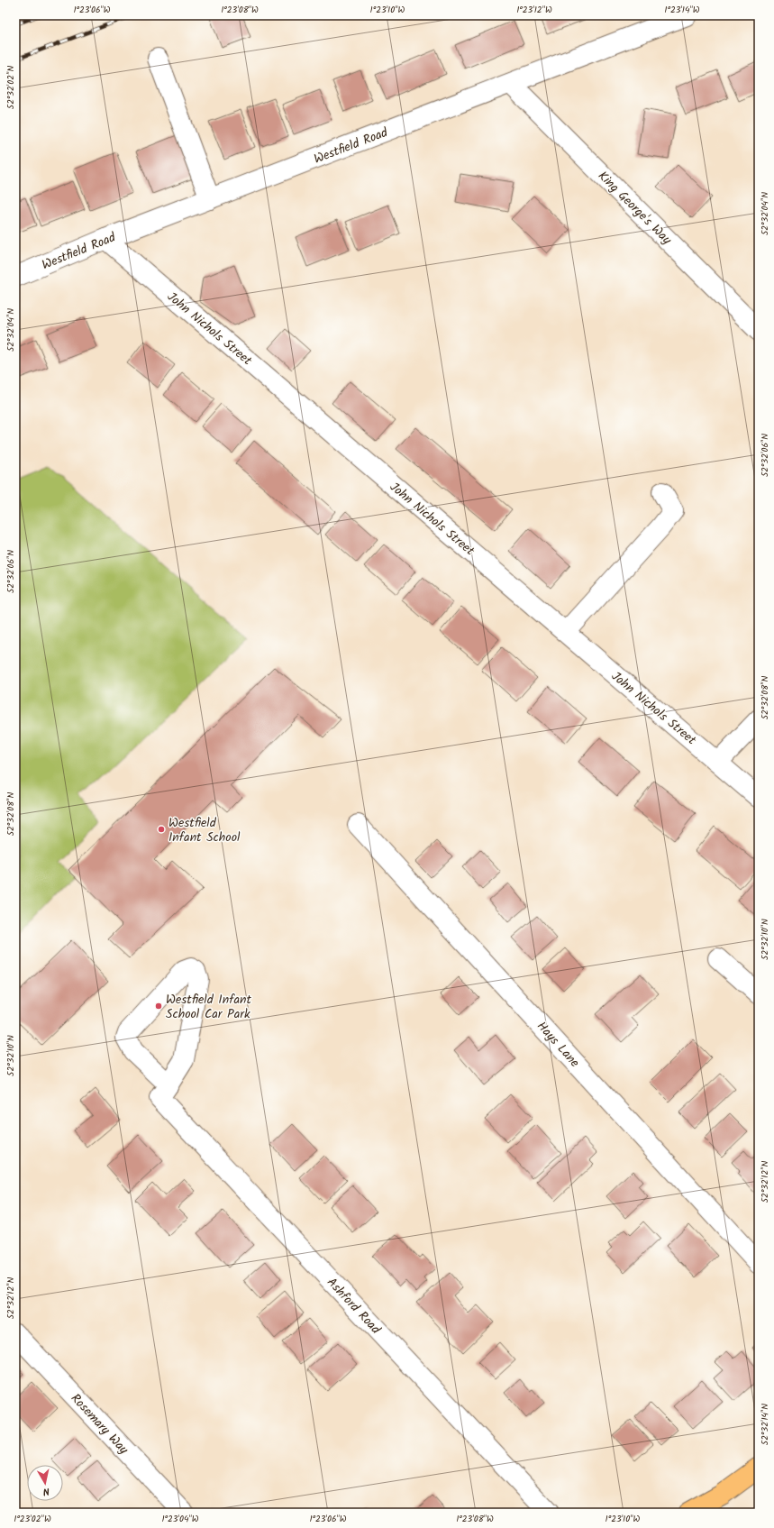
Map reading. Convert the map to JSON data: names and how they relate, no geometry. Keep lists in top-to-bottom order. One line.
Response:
{"streets":{"street":["Westfield Road","King George's Way","John Nichols Street","Hays Lane","Ashford Road","Rosemary Way"]},"crossings":[["Westfield Road","King George's Way"],["Westfield Road","John Nichols Street"]],"places":["Westfield Infant School","Westfield Infant School Car Park"],"north":"bottom","coordinates":["1°23'06\"W","1°23'08\"W","1°23'10\"W","1°23'12\"W","1°23'14\"W","52°32'02\"N","52°32'04\"N","52°32'06\"N","52°32'08\"N","52°32'10\"N","52°32'12\"N","52°32'14\"N","1°23'02\"W","1°23'04\"W"]}
